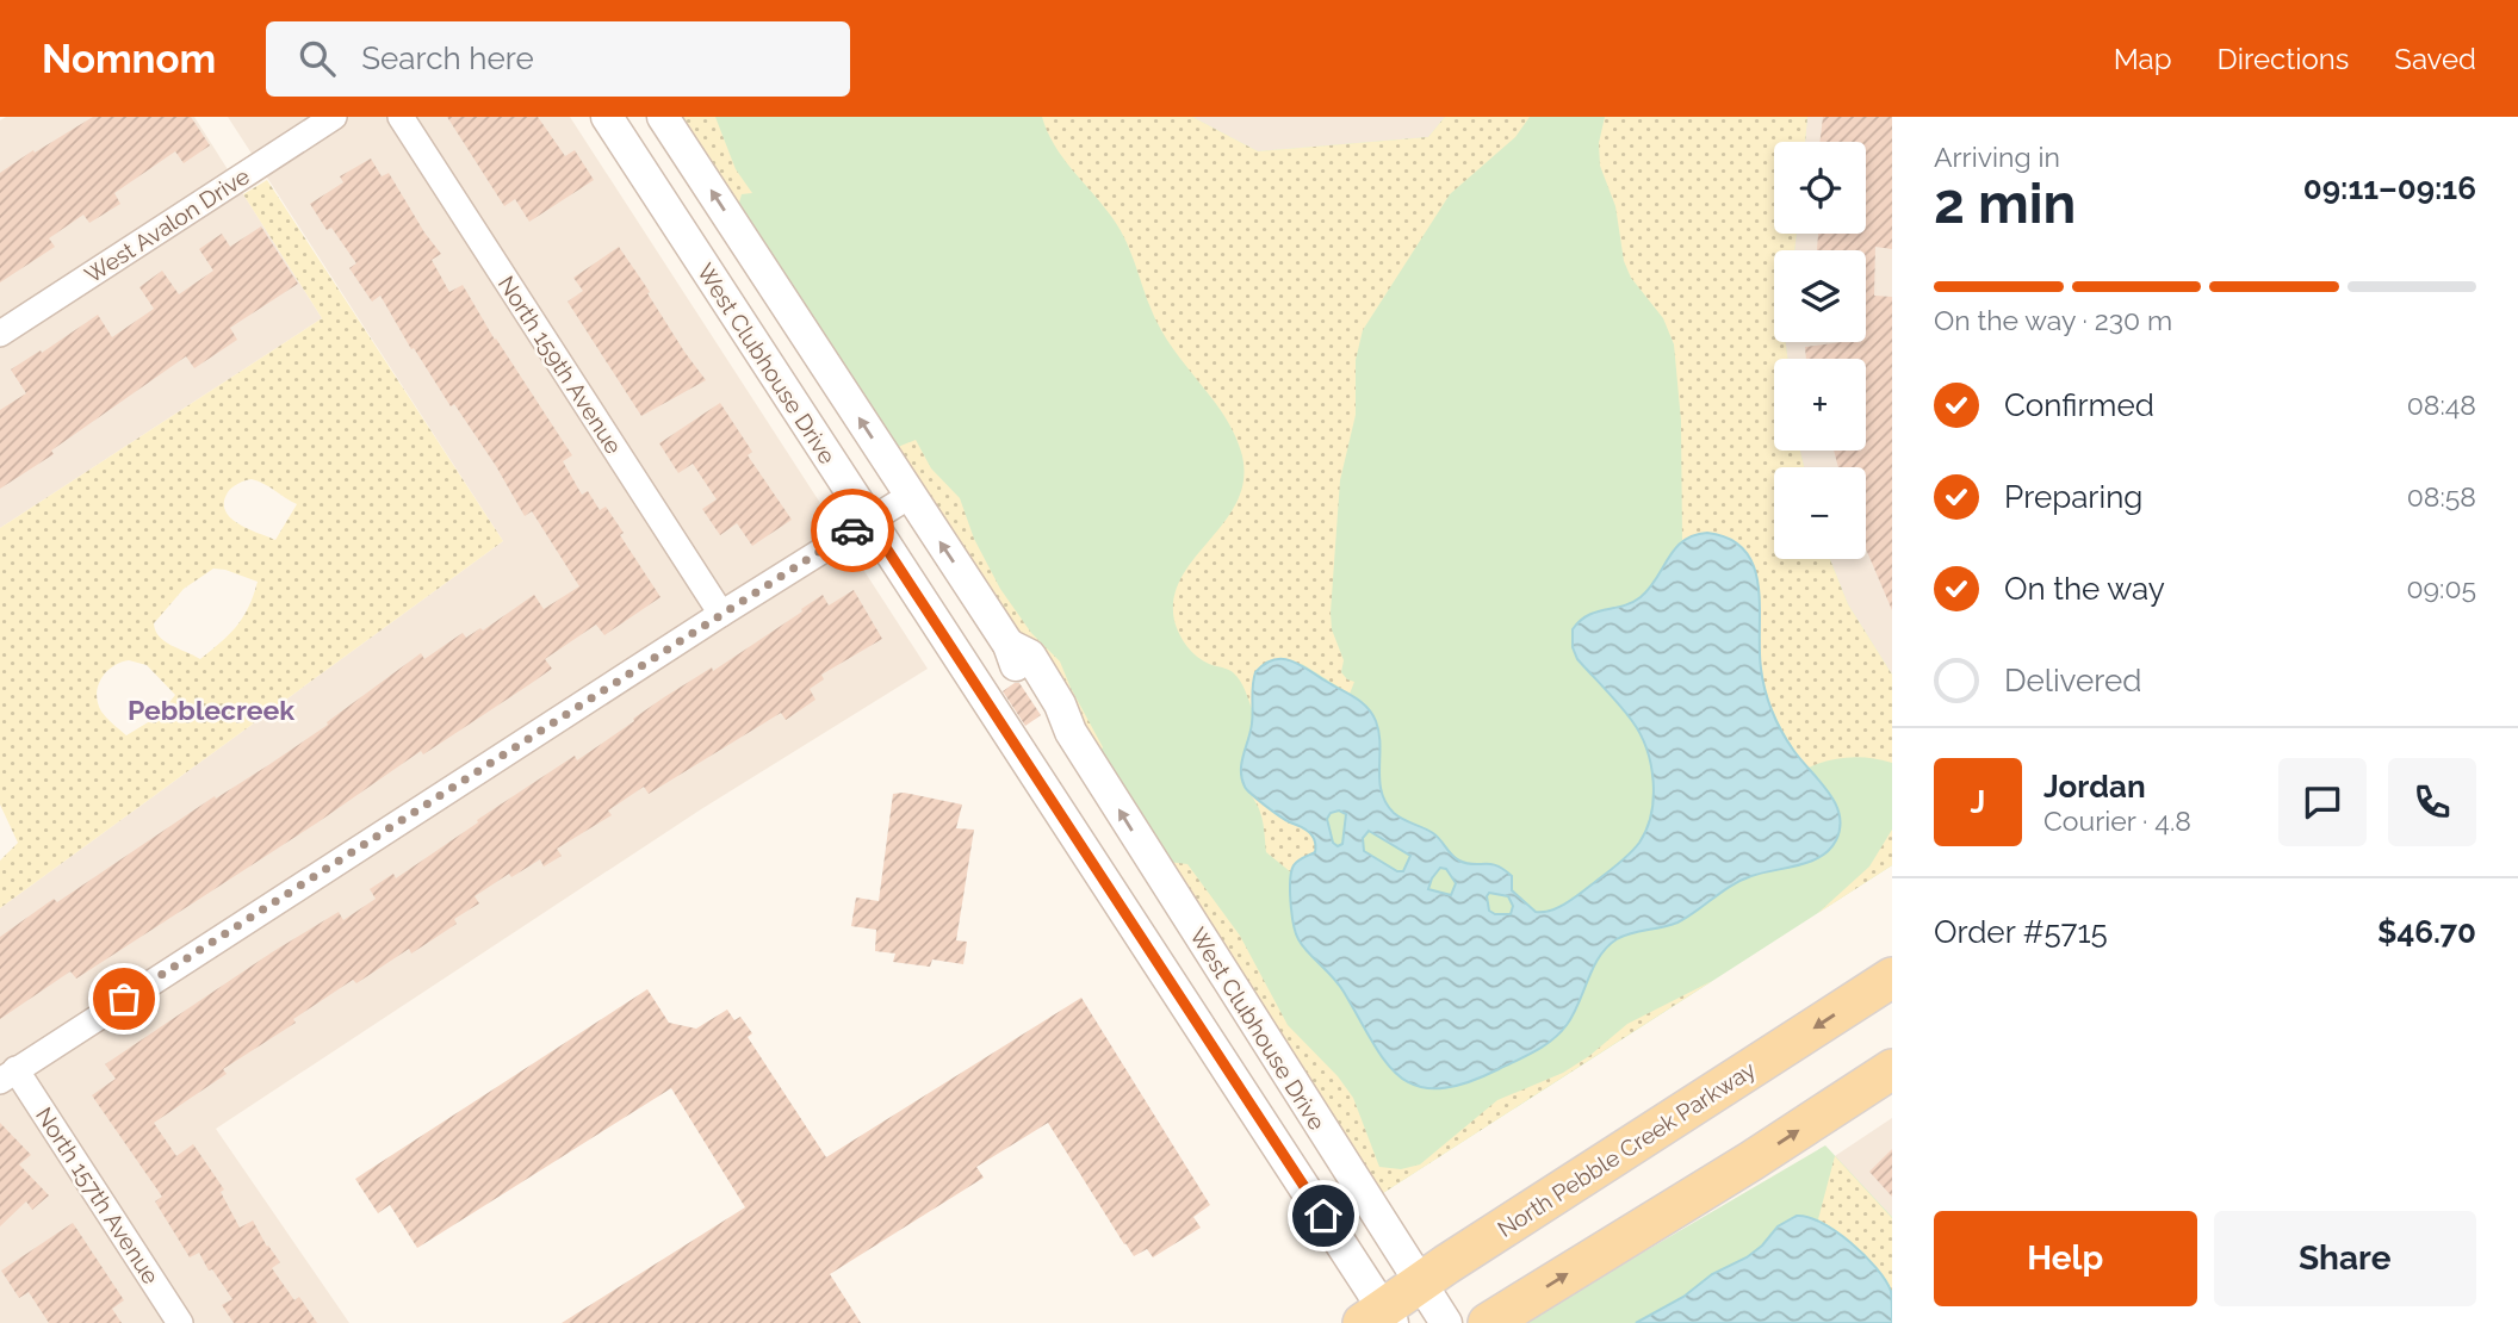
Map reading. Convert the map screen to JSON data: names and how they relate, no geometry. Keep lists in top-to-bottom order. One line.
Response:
{"streets":{"main road":["North Pebble Creek Parkway"],"street":["West Avalon Drive","West Clubhouse Drive","North 159th Avenue","North 157th Avenue"]},"crossings":[["West Clubhouse Drive","North Pebble Creek Parkway"]],"districts":["Pebblecreek"],"page":{"header":"Nomnom","search":"Search here","nav":["Map","Directions","Saved"],"heading":["2 min","Arriving in","09:11–09:16"],"panel":["Jordan","Courier · 4.8","Order #5715","$46.70"],"map_buttons":["+","−"],"bar":"On the way · 230 m","list":[["Confirmed","08:48"],["Preparing","08:58"],["On the way","09:05"],"Delivered"],"round":"J","buttons":["Help","Share"]}}
